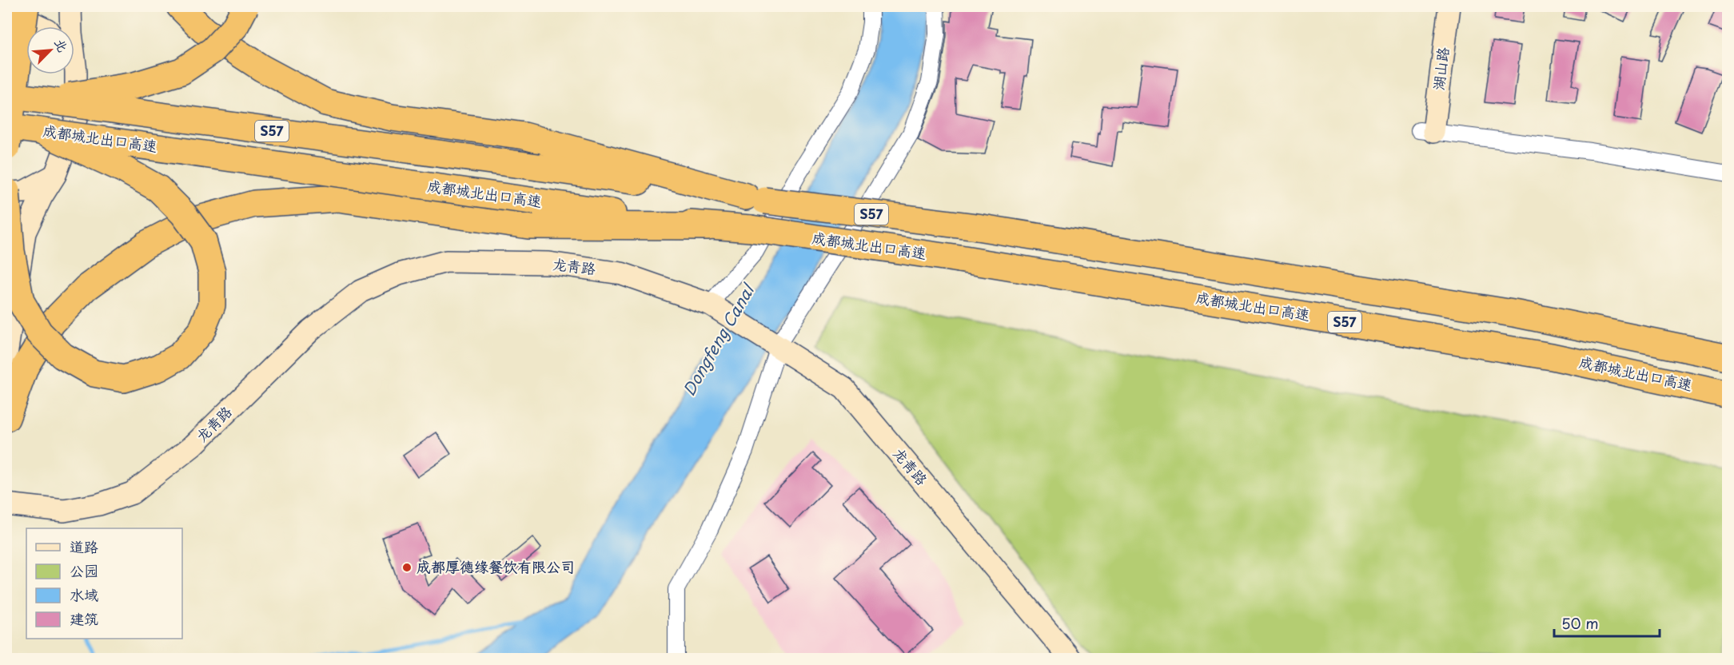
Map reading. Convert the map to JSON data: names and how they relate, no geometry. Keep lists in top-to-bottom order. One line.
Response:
{"streets":{"highway":["S57","成都城北出口高速"],"street":["湖山路","龙青路"]},"crossings":[["S57","成都城北出口高速"]],"water":["Dongfeng Canal"],"places":["成都厚德缘餐饮有限公司"],"legend":["道路","公园","水域","建筑"],"scale_bar":"50 m","north":"top right"}
